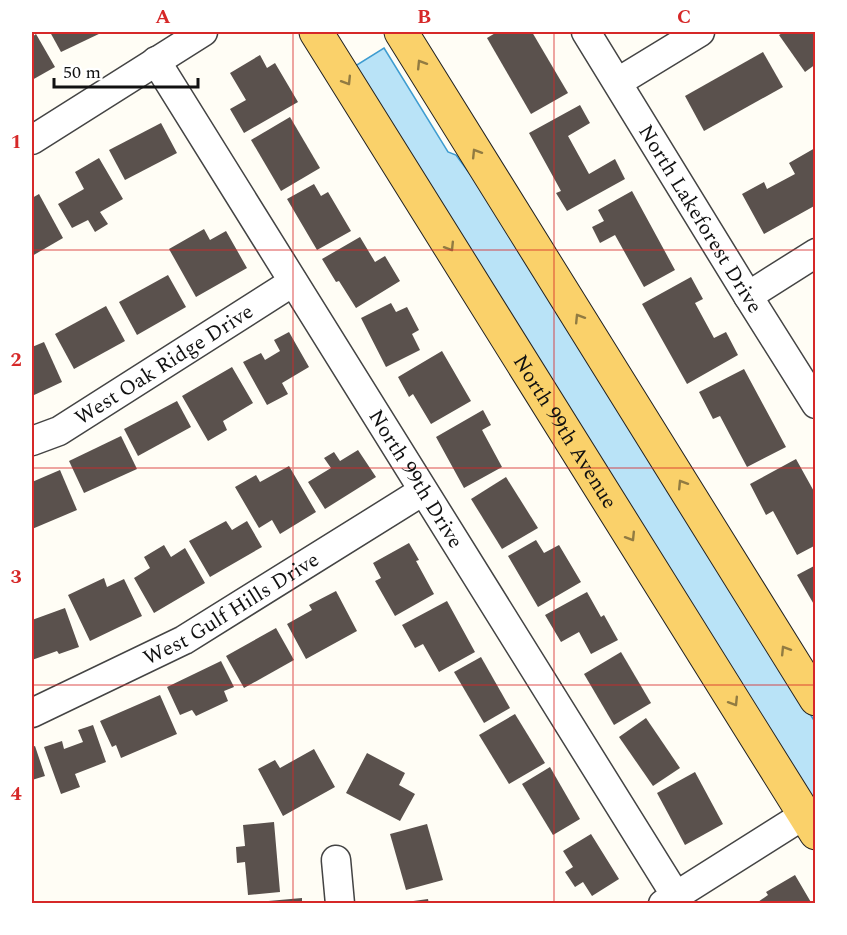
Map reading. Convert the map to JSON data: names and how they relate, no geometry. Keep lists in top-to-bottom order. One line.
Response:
{"streets":{"main road":["North 99th Avenue"],"street":["North Lakeforest Drive","West Oak Ridge Drive","North 99th Drive","West Gulf Hills Drive"]},"crossings":[["West Oak Ridge Drive","North 99th Drive"],["North 99th Drive","West Gulf Hills Drive"]],"scale_bar":"50 m","grid":{"columns":["A","B","C"],"rows":["1","2","3","4"]}}
